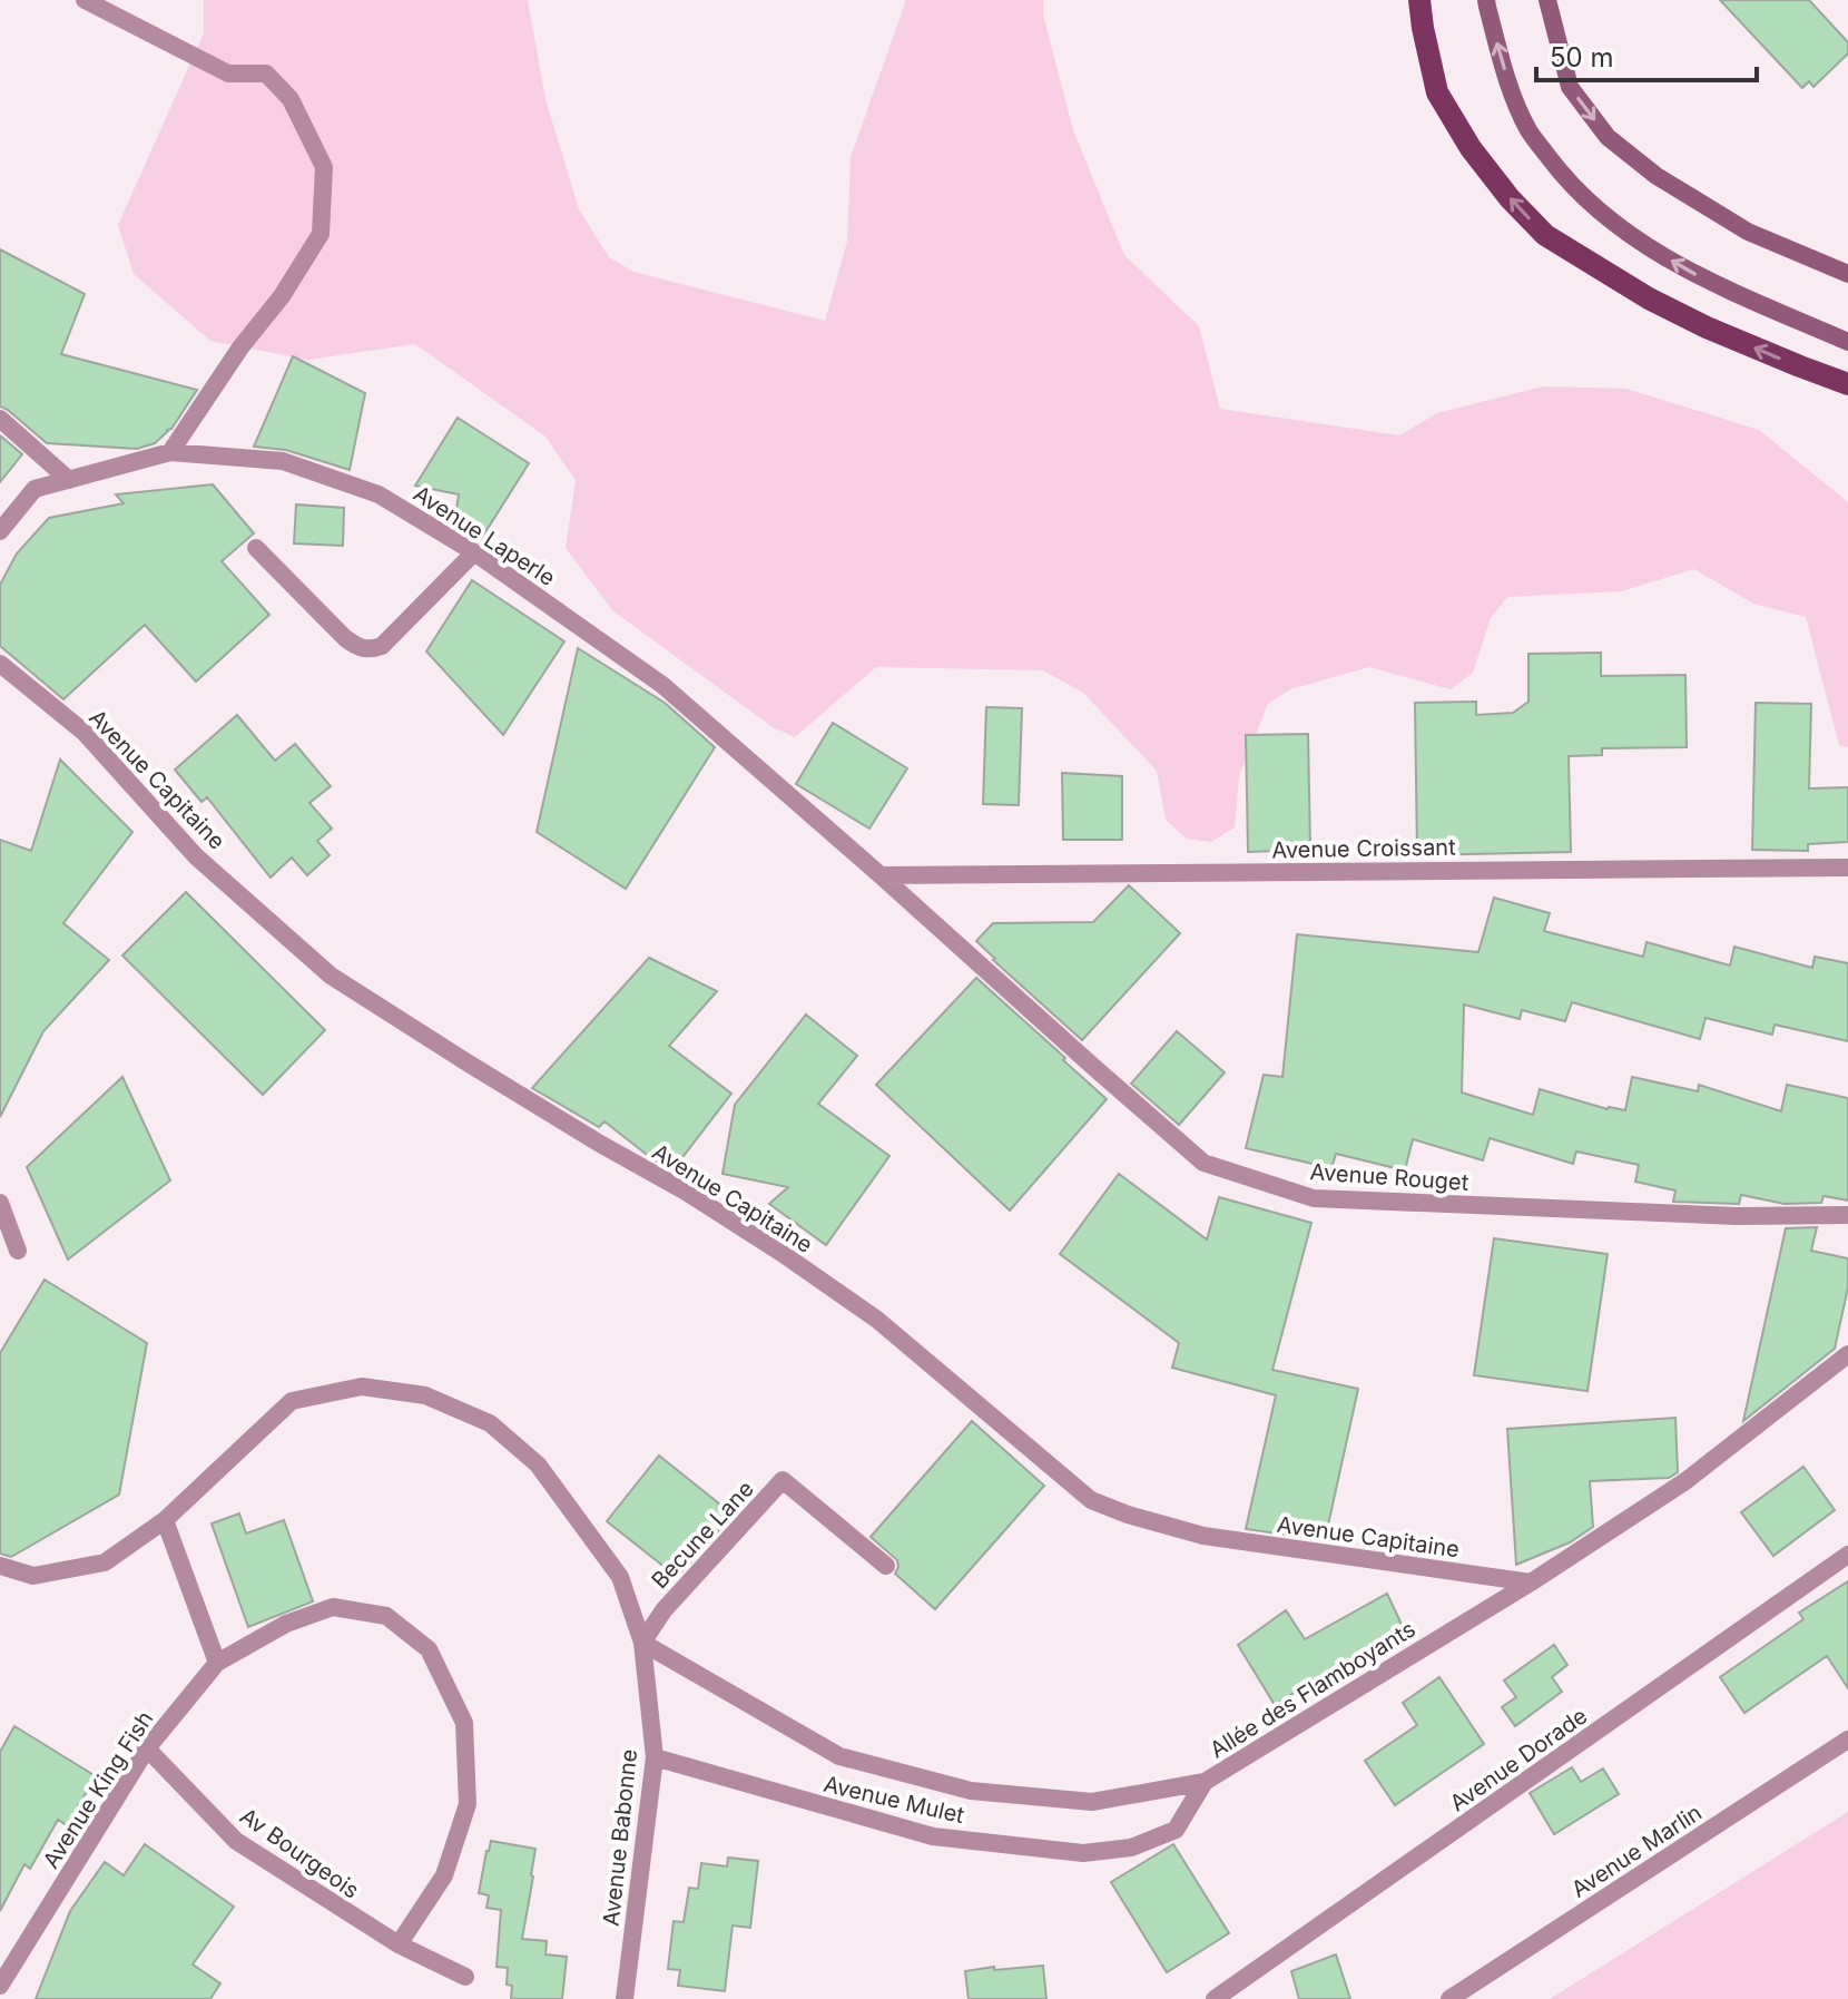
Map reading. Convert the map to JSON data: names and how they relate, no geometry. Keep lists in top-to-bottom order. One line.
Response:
{"streets":{"street":["Avenue Laperle","Avenue Capitaine","Avenue Croissant","Avenue Rouget","Becune Lane","Allée des Flamboyants","Avenue Dorade","Avenue King Fish","Avenue Mulet","Avenue Babonne","Avenue Marlin","Av Bourgeois"]},"crossings":[["Avenue Laperle","Avenue Croissant"],["Avenue Laperle","Avenue Rouget"],["Avenue Capitaine","Allée des Flamboyants"],["Avenue Croissant","Avenue Rouget"],["Becune Lane","Allée des Flamboyants"],["Becune Lane","Avenue Babonne"],["Allée des Flamboyants","Avenue Mulet"],["Allée des Flamboyants","Avenue Babonne"],["Avenue King Fish","Av Bourgeois"],["Avenue Mulet","Avenue Babonne"]],"scale_bar":"50 m"}
